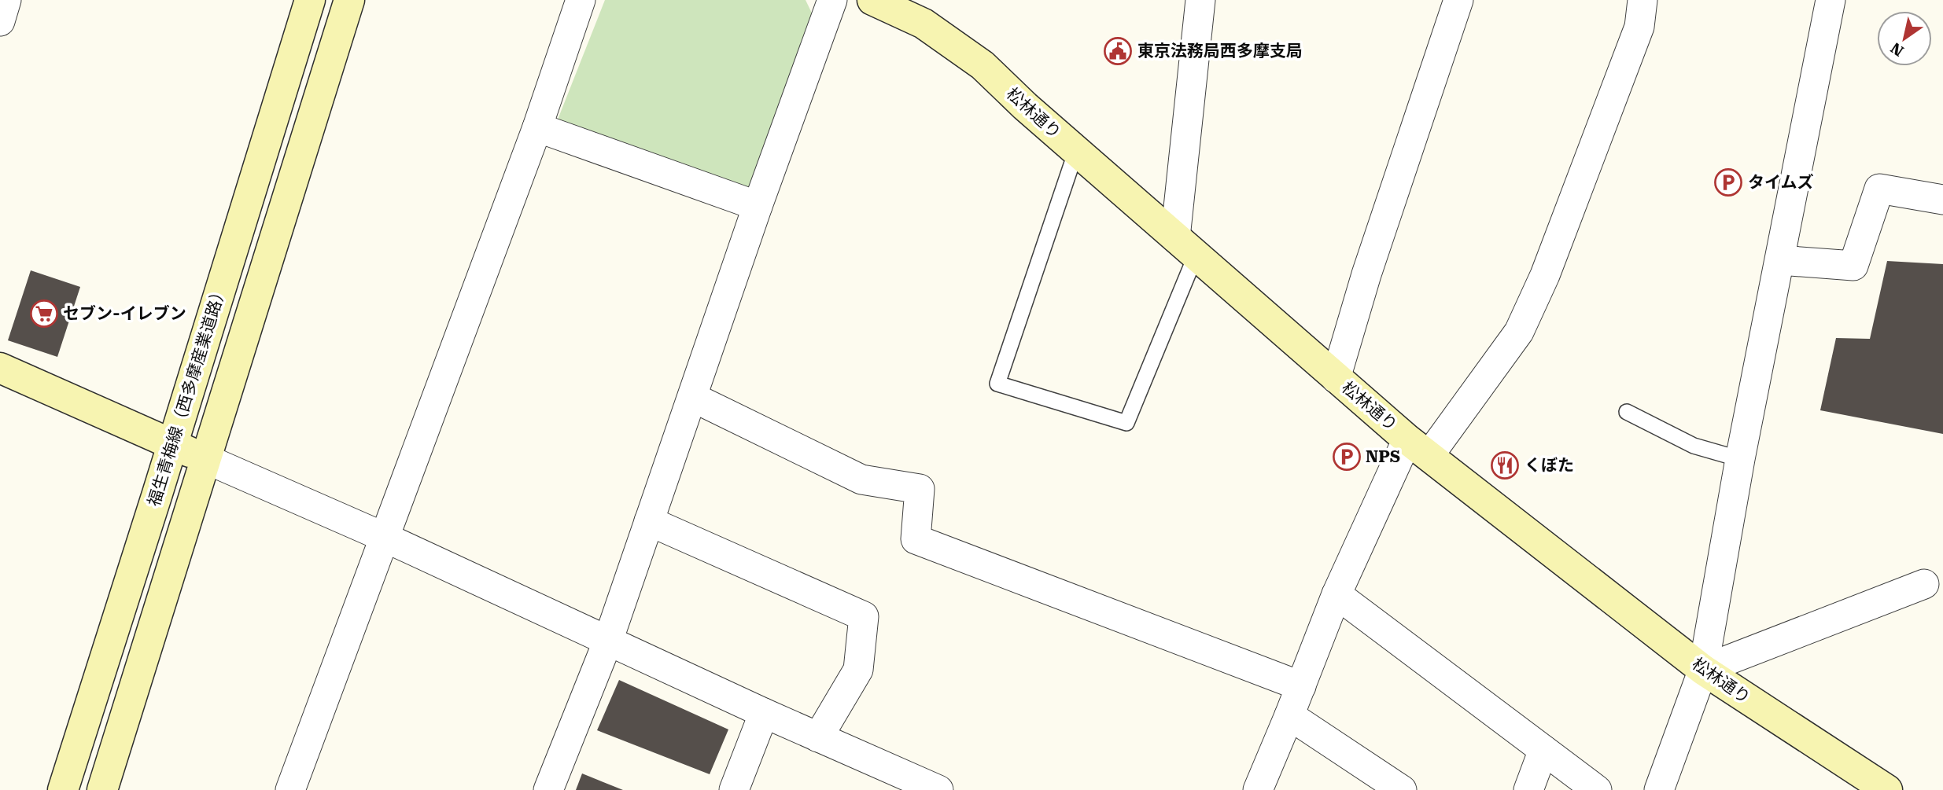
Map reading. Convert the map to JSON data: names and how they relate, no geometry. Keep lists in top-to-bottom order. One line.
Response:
{"streets":{"main road":["松林通り","福生青梅線（西多摩産業道路）"]},"places":{"public building":["東京法務局西多摩支局"],"parking":["タイムズ","NPS"],"supermarket":["セブン-イレブン"],"restaurant":["くぼた"]},"north":"bottom left"}
